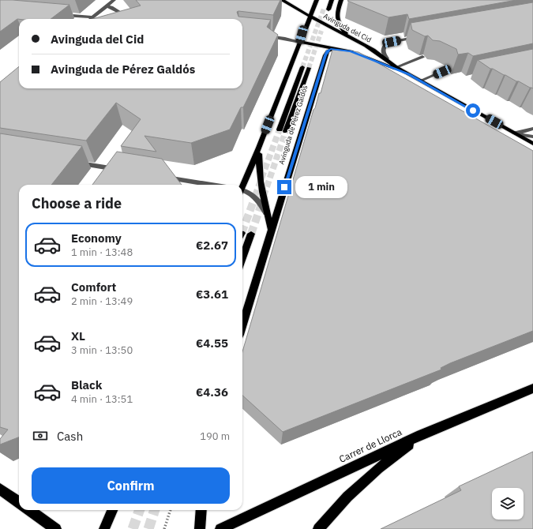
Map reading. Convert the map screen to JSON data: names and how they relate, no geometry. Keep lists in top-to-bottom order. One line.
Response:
{"streets":{"main road":["Avinguda del Cid","Avinguda de Pérez Galdós","Carrer de Llorca"]},"crossings":[["Avinguda del Cid","Avinguda de Pérez Galdós"]],"page":{"banner":["Avinguda del Cid","Avinguda de Pérez Galdós"],"bubble":"1 min","heading":"Choose a ride","list":[{"name":"Economy","note":"1 min · 13:48","value":"€2.67"},{"name":"Comfort","note":"2 min · 13:49","value":"€3.61"},{"name":"XL","note":"3 min · 13:50","value":"€4.55"},{"name":"Black","note":"4 min · 13:51","value":"€4.36"}],"pay":["Cash","190 m"],"buttons":"Confirm"}}
